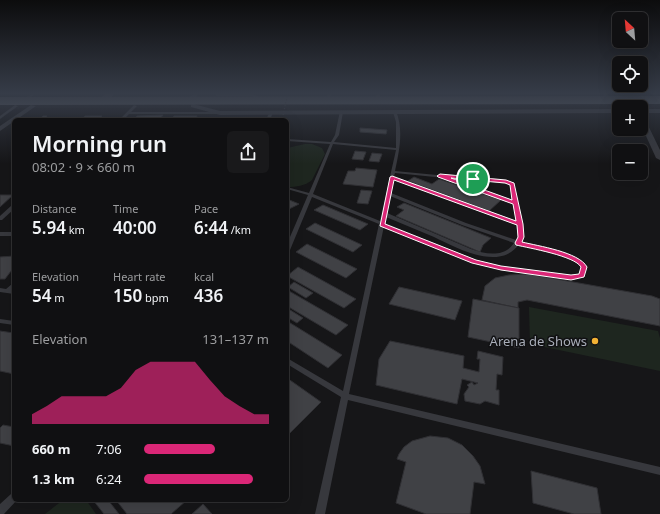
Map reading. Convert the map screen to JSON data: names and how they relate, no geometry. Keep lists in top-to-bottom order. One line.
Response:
{"places":["Arena de Shows"],"north":"top left","page":{"map_buttons":["+","−"],"heading":["Morning run","08:02 · 9 × 660 m"],"stats":[["Distance","5.94 km"],["Time","40:00"],["Pace","6:44 /km"],["Elevation","54 m"],["Heart rate","150 bpm"],["kcal","436"]],"chart":["Elevation","131–137 m"],"list":[{"name":"660 m","note":"7:06"},{"name":"1.3 km","note":"6:24"}]}}
